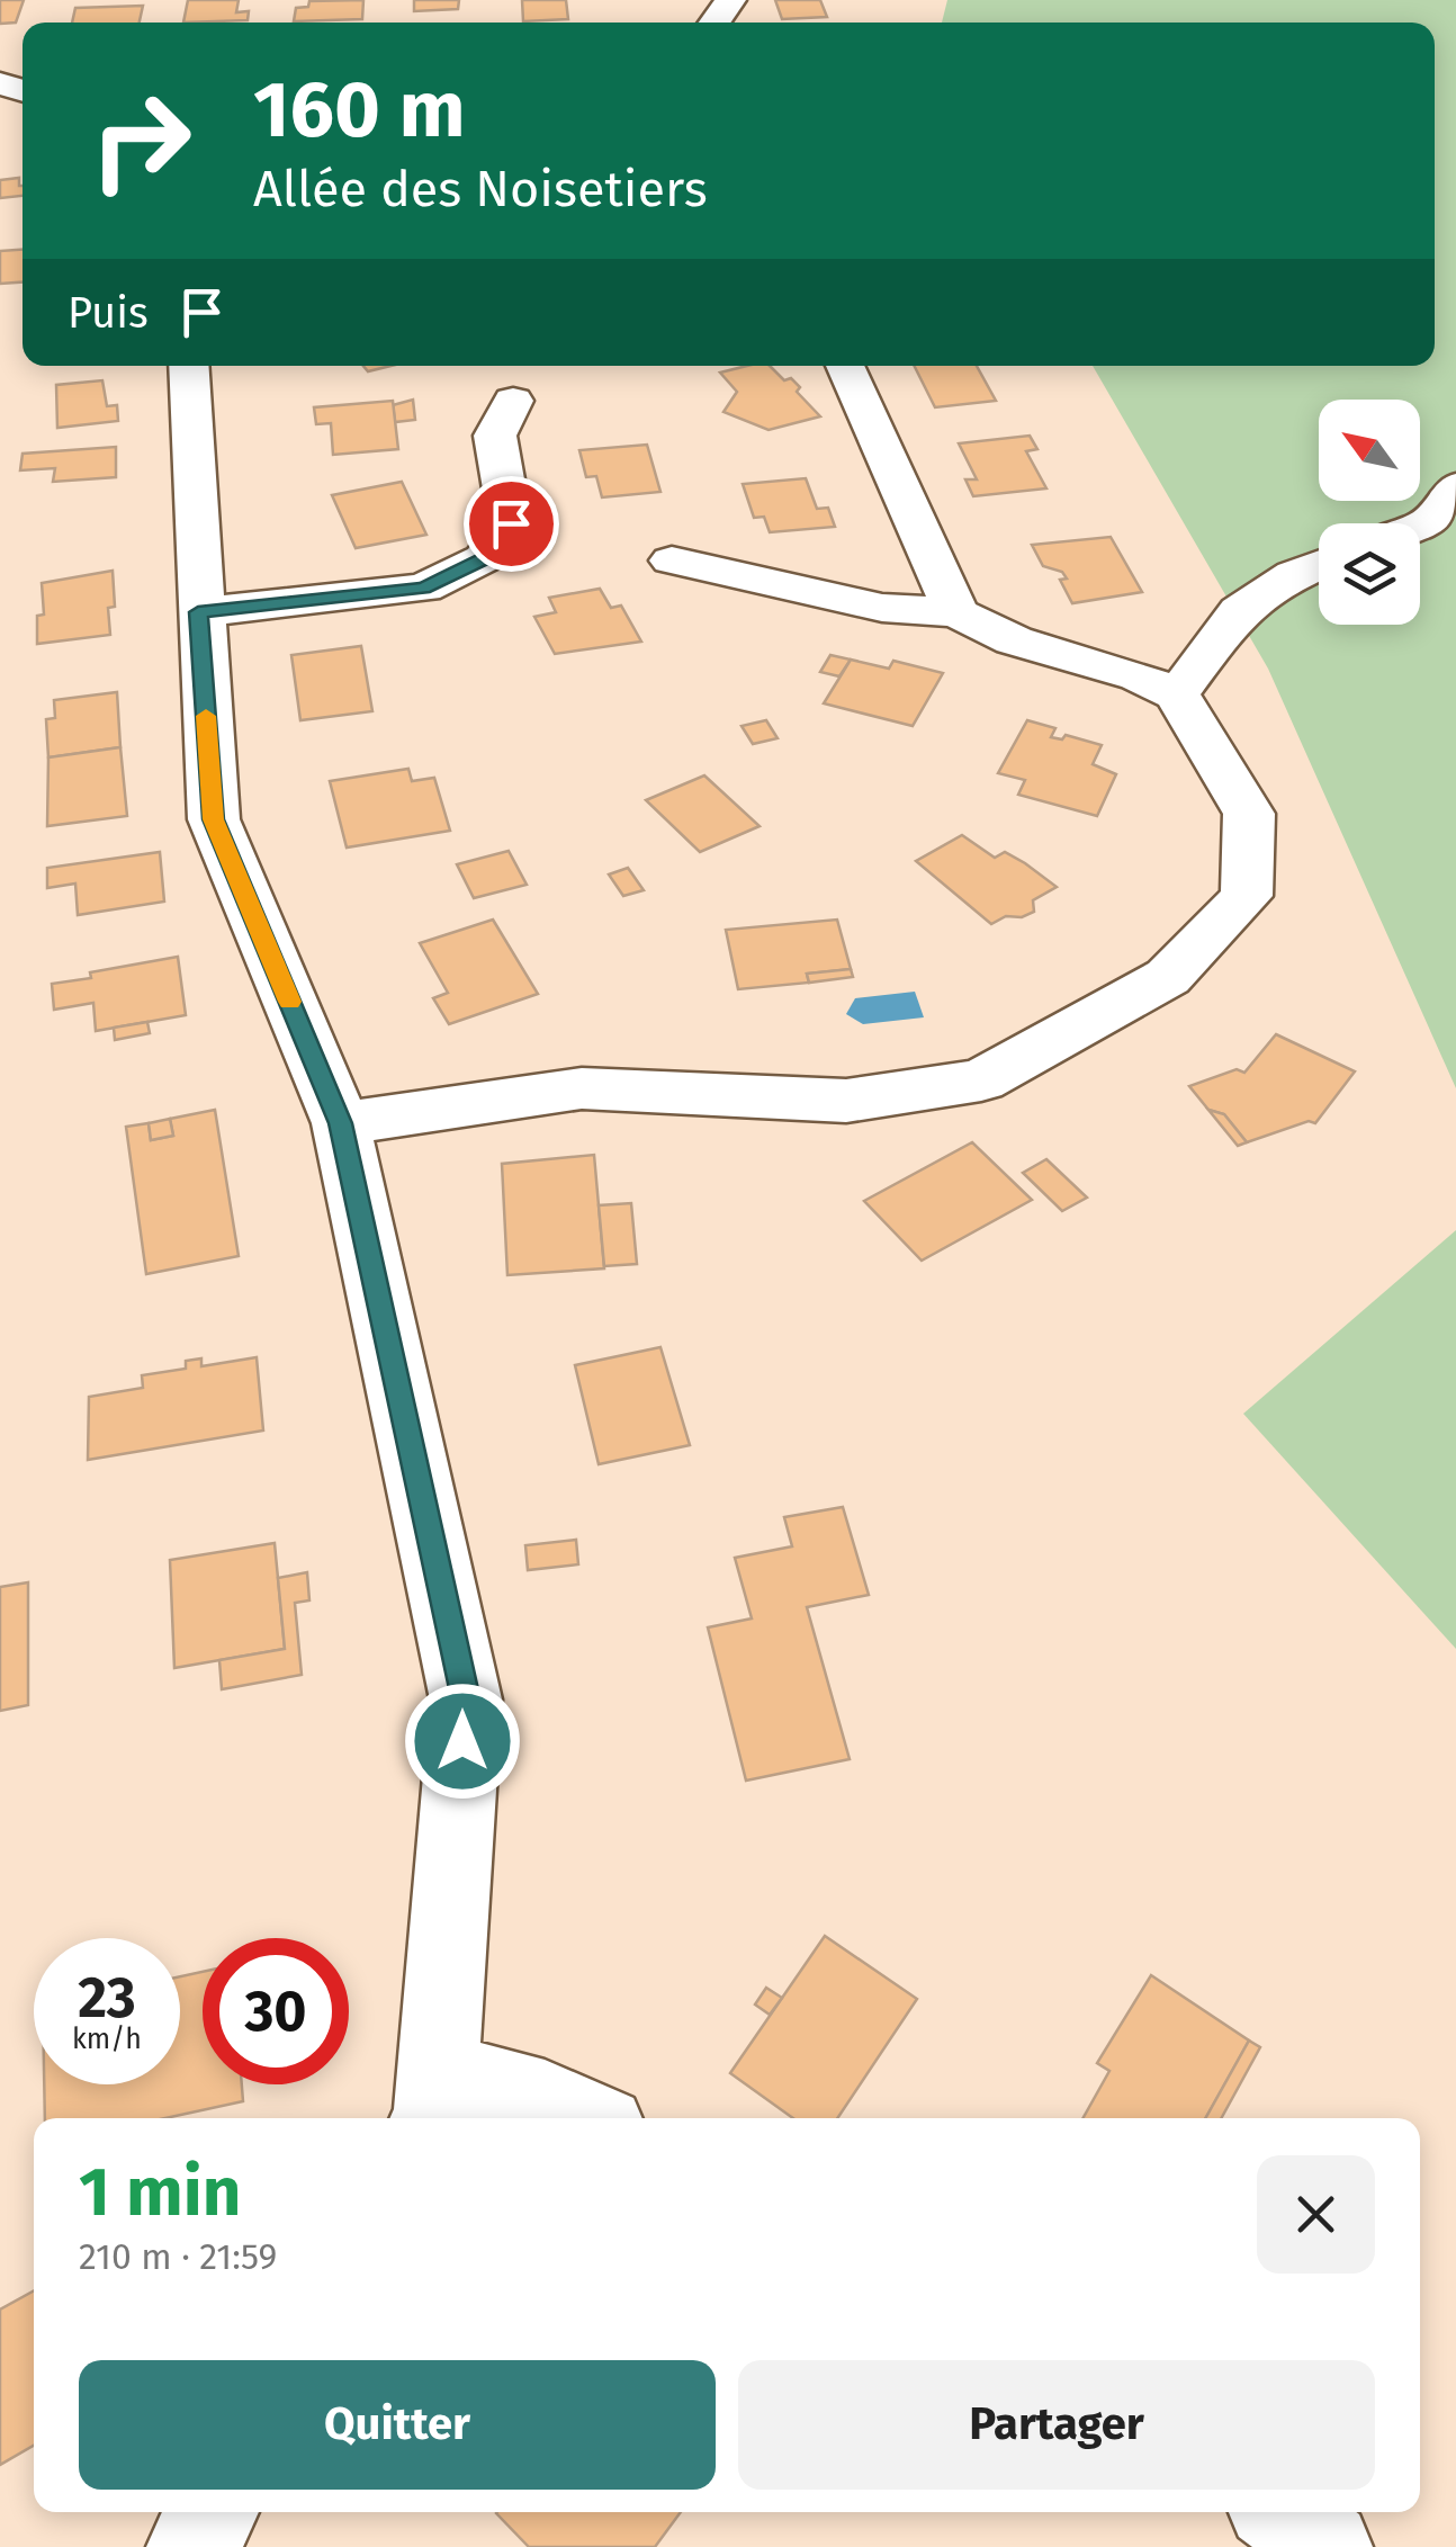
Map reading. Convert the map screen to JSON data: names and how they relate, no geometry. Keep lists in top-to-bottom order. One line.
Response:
{"north":"top left","page":{"turn":["160 m","Allée des Noisetiers"],"then":"Puis","speed":"23 km/h","limit":"30","heading":["1 min","210 m · 21:59"],"buttons":["Quitter","Partager"]}}
